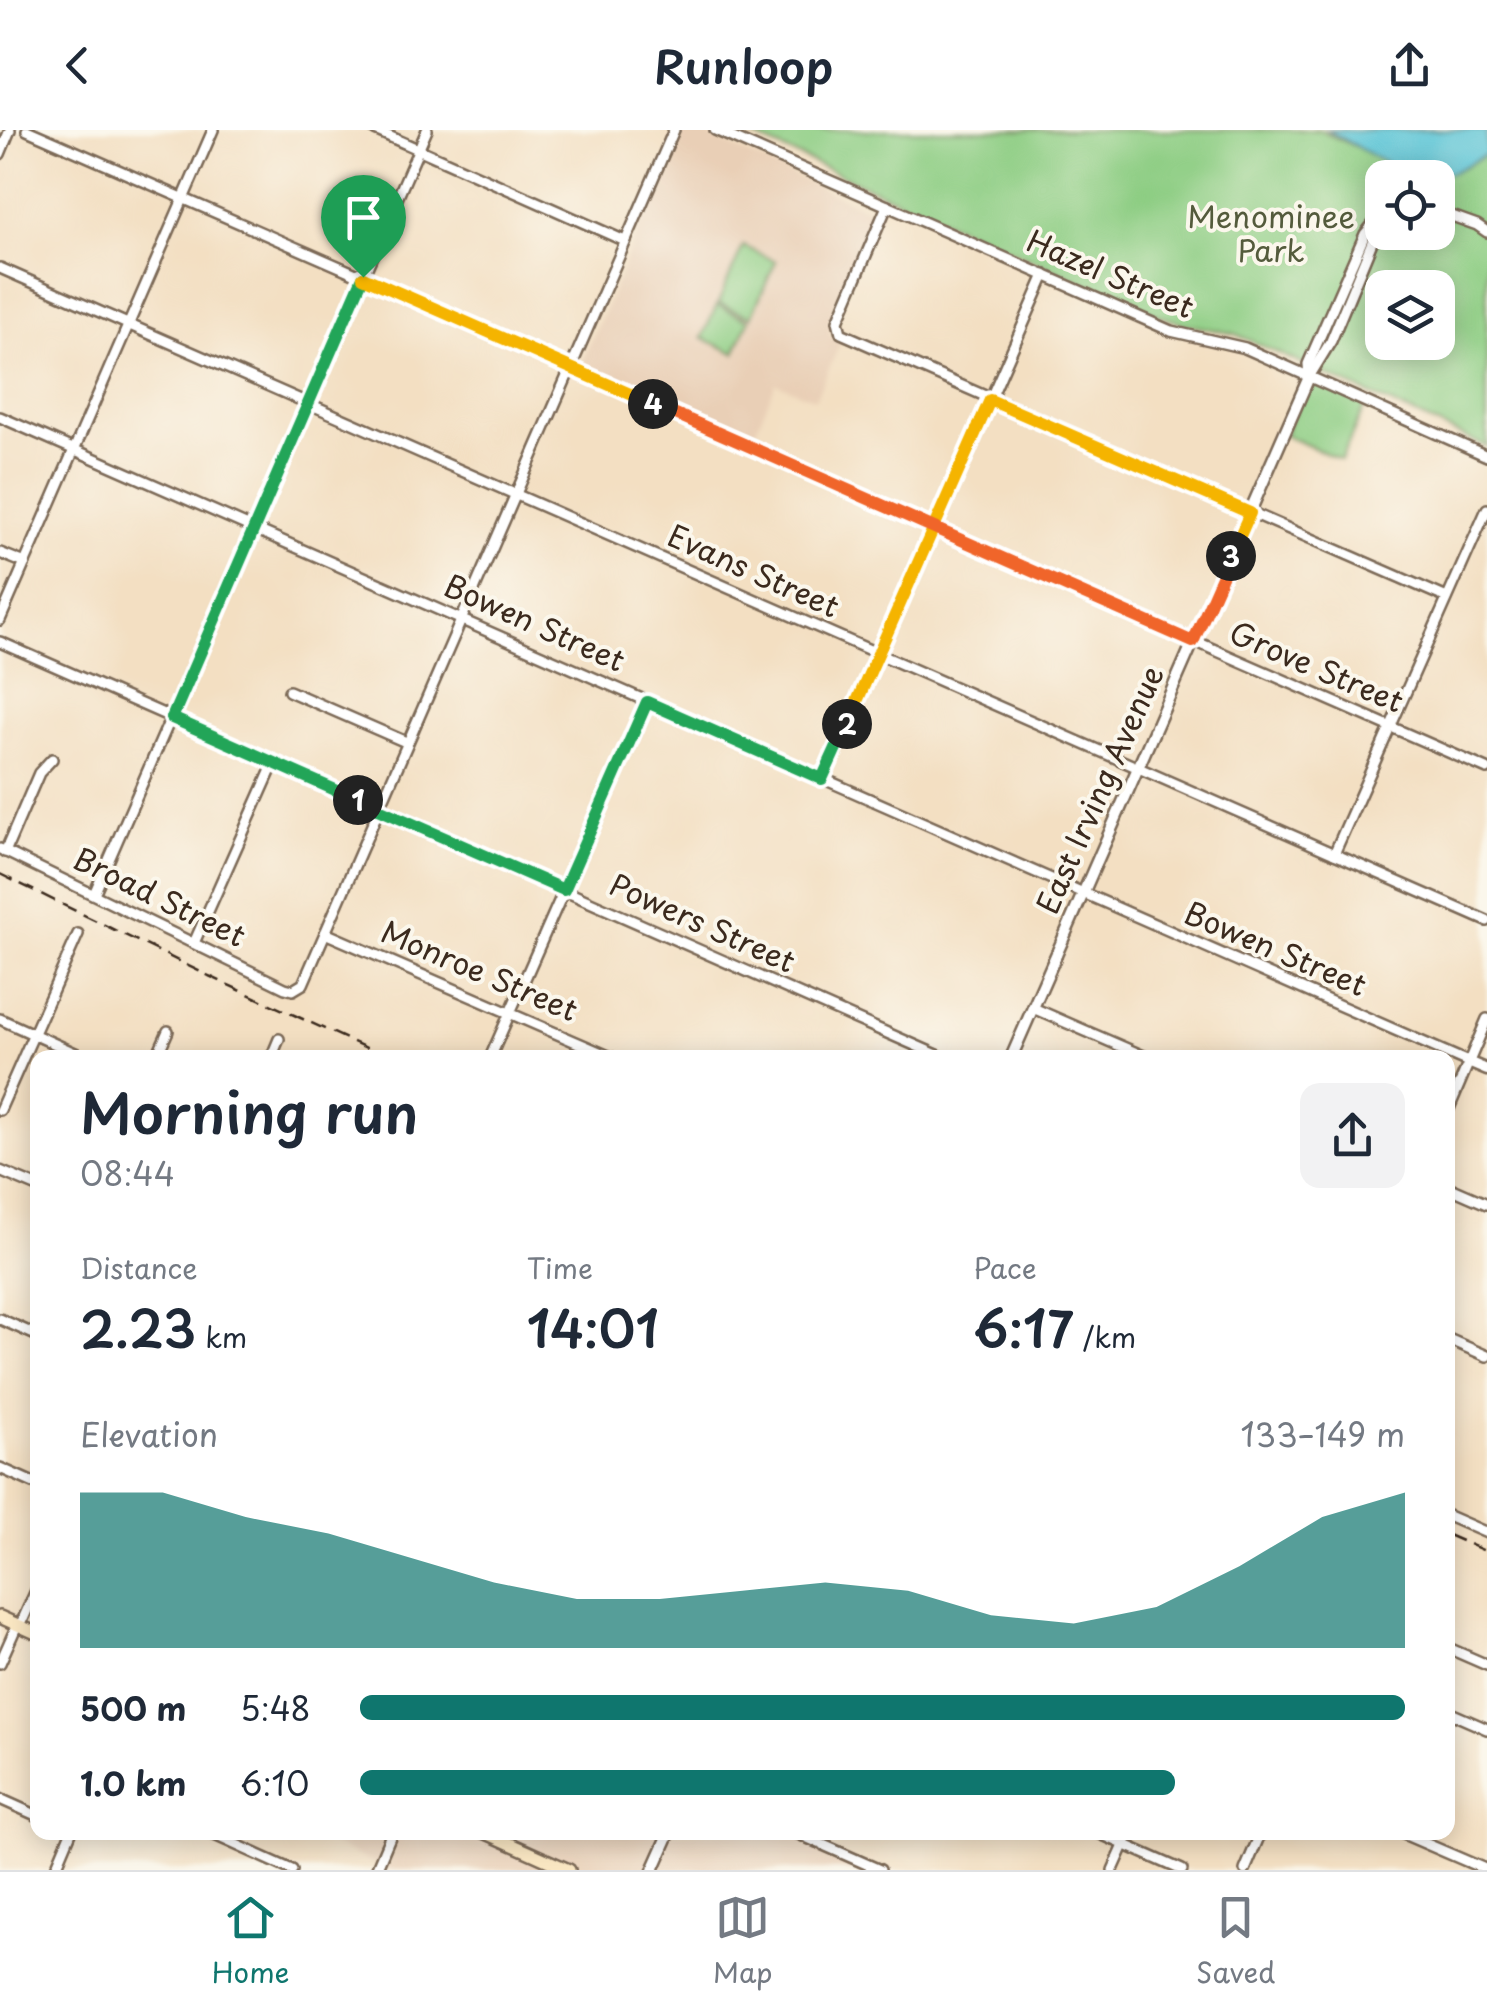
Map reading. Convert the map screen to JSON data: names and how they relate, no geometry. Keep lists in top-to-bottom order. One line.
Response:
{"streets":{"street":["Hazel Street","Evans Street","Bowen Street","Grove Street","East Irving Avenue","Broad Street","Powers Street","Monroe Street"]},"crossings":[["Hazel Street","East Irving Avenue"],["Evans Street","East Irving Avenue"],["Bowen Street","East Irving Avenue"],["Grove Street","East Irving Avenue"],["Broad Street","Monroe Street"]],"parks":["Menominee Park"],"page":{"header":"Runloop","pins":["4","3","2","1"],"heading":["Morning run","08:44"],"stats":[["Distance","2.23 km"],["Time","14:01"],["Pace","6:17 /km"]],"chart":["Elevation","133–149 m"],"list":[{"name":"500 m","note":"5:48"},{"name":"1.0 km","note":"6:10"}],"tabs":["Home","Map","Saved"]}}
